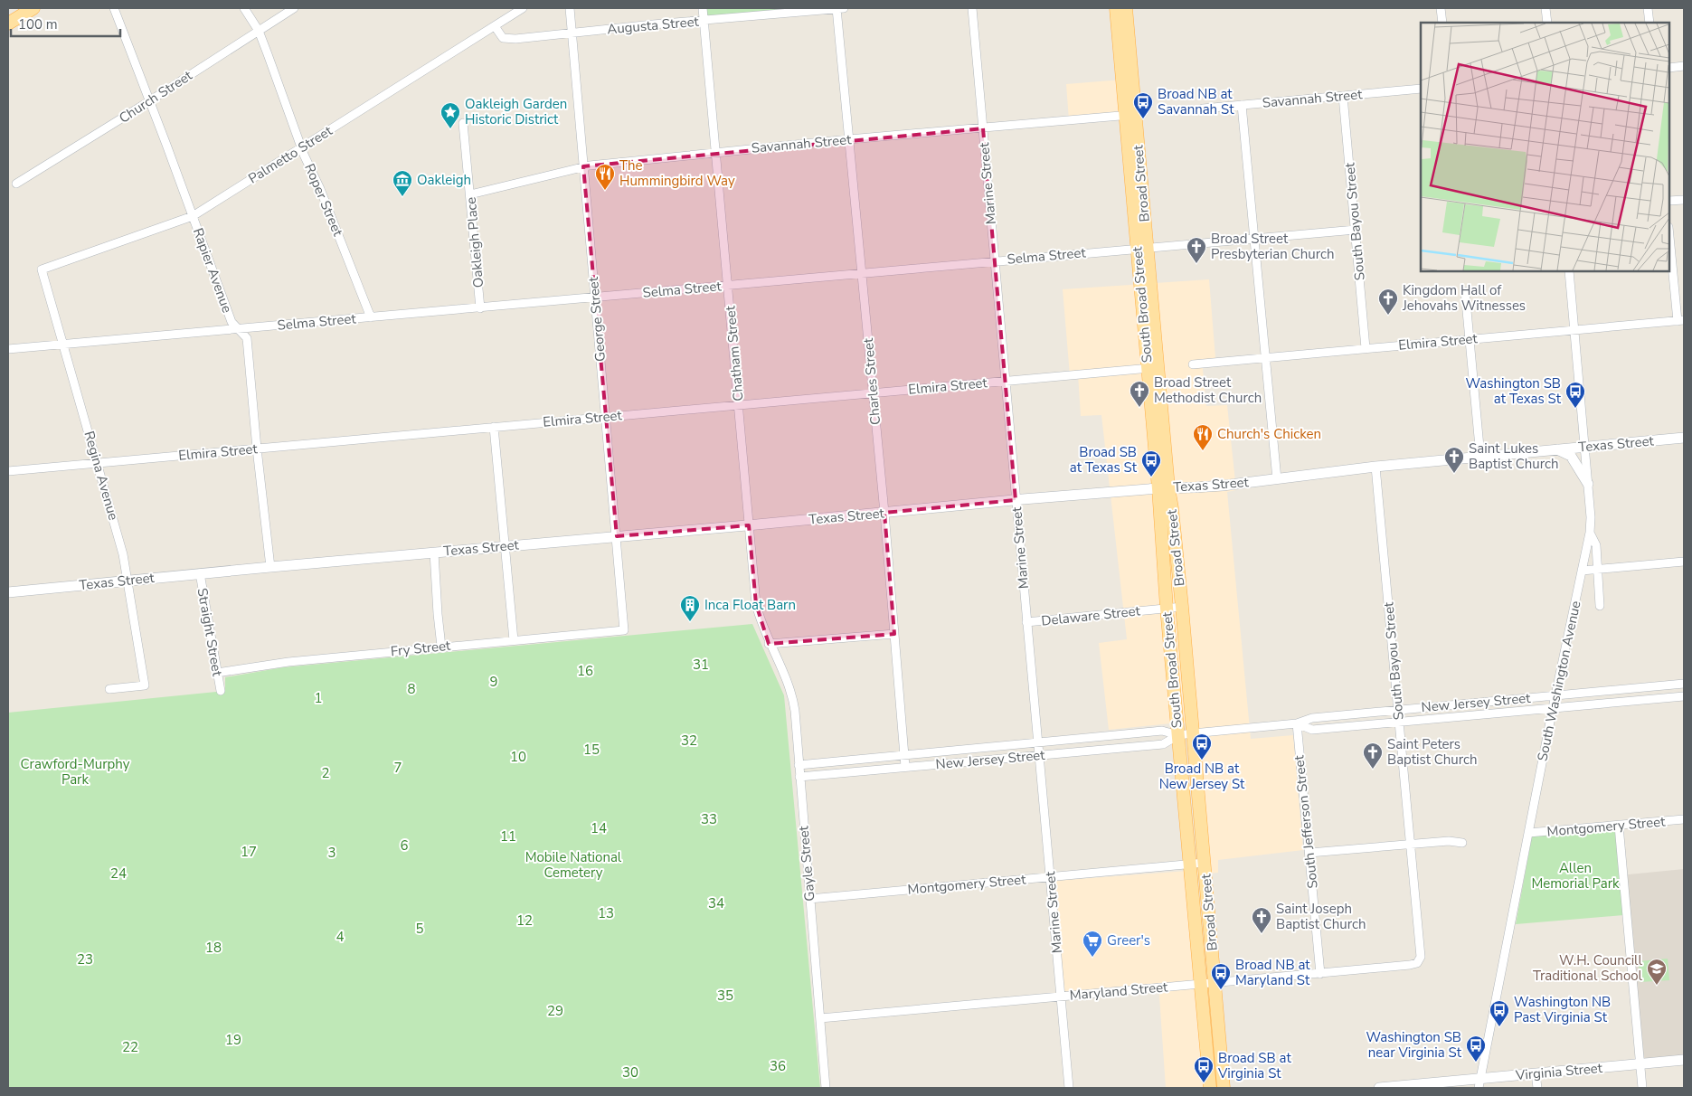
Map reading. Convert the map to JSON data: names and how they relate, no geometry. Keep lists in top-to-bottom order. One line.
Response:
{"streets":{"main road":["Broad Street","South Broad Street"],"street":["Augusta Street","Church Street","Savannah Street","Palmetto Street","Marine Street","Roper Street","South Bayou Street","Oakleigh Place","Selma Street","Rapier Avenue","George Street","Elmira Street","Chatham Street","Charles Street","Texas Street","Regina Avenue","Delaware Street","Straight Street","Fry Street","South Washington Avenue","New Jersey Street","South Jefferson Street","Montgomery Street","Gayle Street","Maryland Street","Virginia Street"]},"crossings":[["Augusta Street","Palmetto Street"],["Augusta Street","George Street"],["Augusta Street","Chatham Street"],["Augusta Street","Charles Street"],["Church Street","Roper Street"],["Church Street","Rapier Avenue"],["Savannah Street","Marine Street"],["Savannah Street","Broad Street"],["Savannah Street","South Bayou Street"],["Savannah Street","Oakleigh Place"],["Savannah Street","George Street"],["Savannah Street","Chatham Street"],["Savannah Street","Charles Street"],["Palmetto Street","Roper Street"],["Palmetto Street","Rapier Avenue"],["Palmetto Street","Regina Avenue"],["Marine Street","Selma Street"],["Marine Street","Elmira Street"],["Marine Street","Texas Street"],["Marine Street","Delaware Street"],["Marine Street","New Jersey Street"],["Marine Street","Montgomery Street"],["Marine Street","Maryland Street"],["Broad Street","Selma Street"],["Broad Street","South Broad Street"],["Broad Street","Elmira Street"],["Broad Street","Texas Street"],["Broad Street","Delaware Street"],["Broad Street","New Jersey Street"],["Broad Street","Montgomery Street"],["Broad Street","Maryland Street"],["Roper Street","Selma Street"],["South Bayou Street","Selma Street"],["South Bayou Street","Elmira Street"],["South Bayou Street","Texas Street"],["South Bayou Street","New Jersey Street"],["South Bayou Street","Maryland Street"],["Oakleigh Place","Selma Street"],["Selma Street","Rapier Avenue"],["Selma Street","George Street"],["Selma Street","Chatham Street"],["Selma Street","Charles Street"],["Selma Street","Regina Avenue"],["Rapier Avenue","Elmira Street"],["Rapier Avenue","Texas Street"],["South Broad Street","Texas Street"],["South Broad Street","Delaware Street"],["South Broad Street","New Jersey Street"],["South Broad Street","Montgomery Street"],["South Broad Street","Maryland Street"],["George Street","Elmira Street"],["George Street","Texas Street"],["George Street","Fry Street"],["Elmira Street","Chatham Street"],["Elmira Street","Charles Street"],["Elmira Street","Regina Avenue"],["Elmira Street","South Washington Avenue"],["Chatham Street","Texas Street"],["Chatham Street","Gayle Street"],["Charles Street","Texas Street"],["Charles Street","New Jersey Street"],["Texas Street","Regina Avenue"],["Texas Street","Straight Street"],["Texas Street","South Washington Avenue"],["Straight Street","Fry Street"],["South Washington Avenue","New Jersey Street"],["South Washington Avenue","Montgomery Street"],["South Washington Avenue","Virginia Street"],["New Jersey Street","South Jefferson Street"],["New Jersey Street","Gayle Street"],["South Jefferson Street","Maryland Street"],["Montgomery Street","Gayle Street"],["Gayle Street","Maryland Street"]],"parks":["31","16","9","8","1","32","15","10","Crawford-Murphy Park","7","2","33","14","11","6","17","3","Mobile National Cemetery","Allen Memorial Park","24","34","13","12","5","4","18","23","35","29","19","22","36","30"],"places":{"bus stop":["Broad NB at Savannah St","Washington SB at Texas St","Broad SB at Texas St","Broad NB at New Jersey St","Broad NB at Maryland St","Washington NB Past Virginia St","Washington SB near Virginia St","Broad SB at Virginia St"],"place":["Oakleigh Garden Historic District"],"restaurant":["The Hummingbird Way","Church's Chicken"],"museum":["Oakleigh"],"church":["Broad Street Presbyterian Church","Kingdom Hall of Jehovahs Witnesses","Broad Street Methodist Church","Saint Lukes Baptist Church","Saint Peters Baptist Church","Saint Joseph Baptist Church"],"building":["Inca Float Barn"],"supermarket":["Greer's"],"school or university":["W.H. Councill Traditional School"]},"scale_bar":"100 m"}
